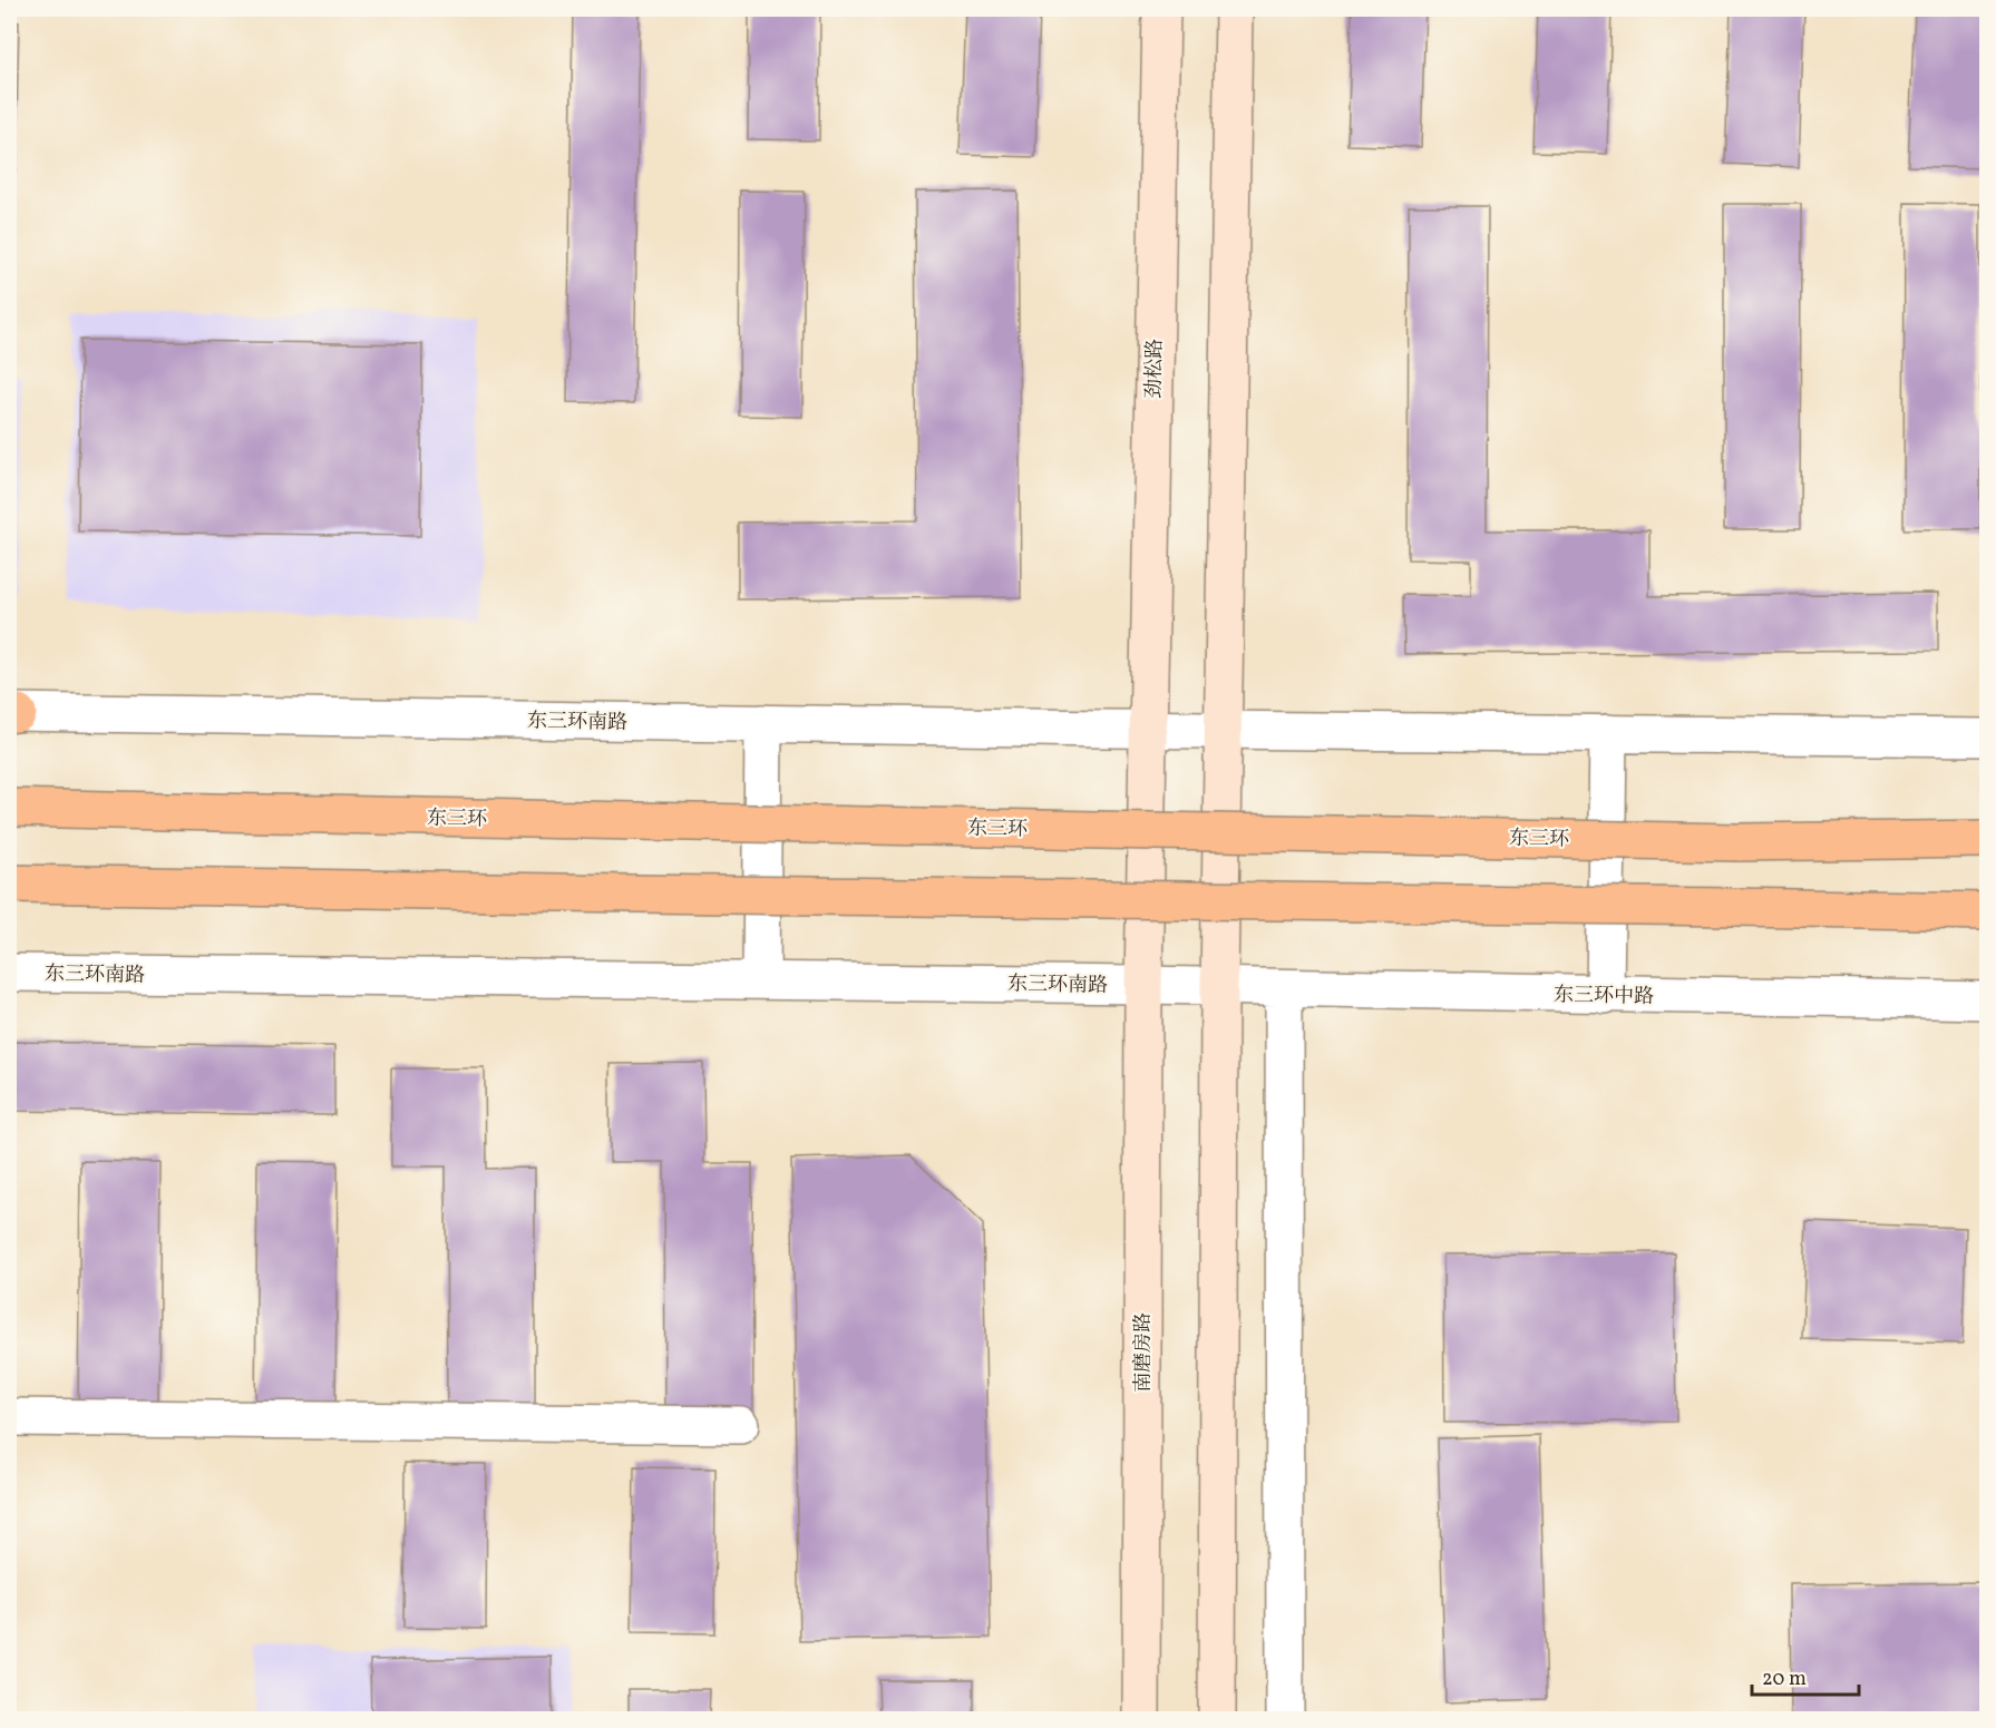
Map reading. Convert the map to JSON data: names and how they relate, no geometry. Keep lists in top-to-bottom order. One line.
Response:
{"streets":{"highway":["东三环"],"main road":["劲松路","南磨房路"],"street":["东三环南路","东三环中路"]},"crossings":[["劲松路","东三环南路"],["劲松路","南磨房路"],["东三环南路","东三环中路"],["东三环南路","南磨房路"]],"scale_bar":"20 m"}
